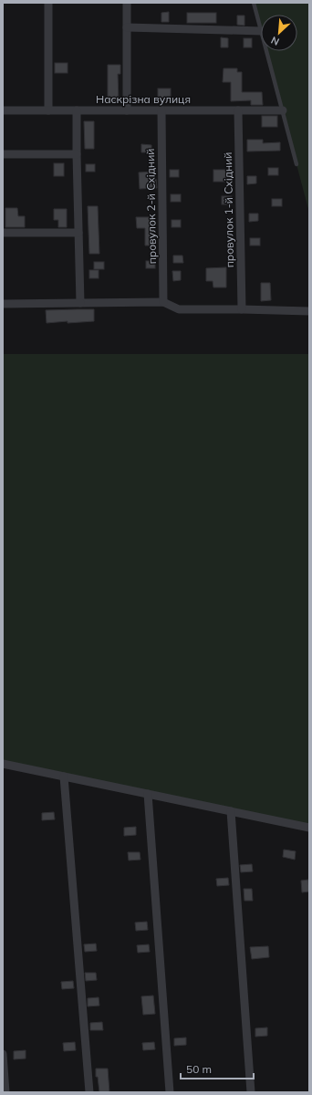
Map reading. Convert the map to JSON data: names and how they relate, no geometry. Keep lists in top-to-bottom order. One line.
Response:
{"streets":{"street":["Наскрізна вулиця","провулок 2-й Східний","провулок 1-й Східний"]},"crossings":[["Наскрізна вулиця","провулок 2-й Східний"],["Наскрізна вулиця","провулок 1-й Східний"]],"scale_bar":"50 m","north":"bottom left"}
